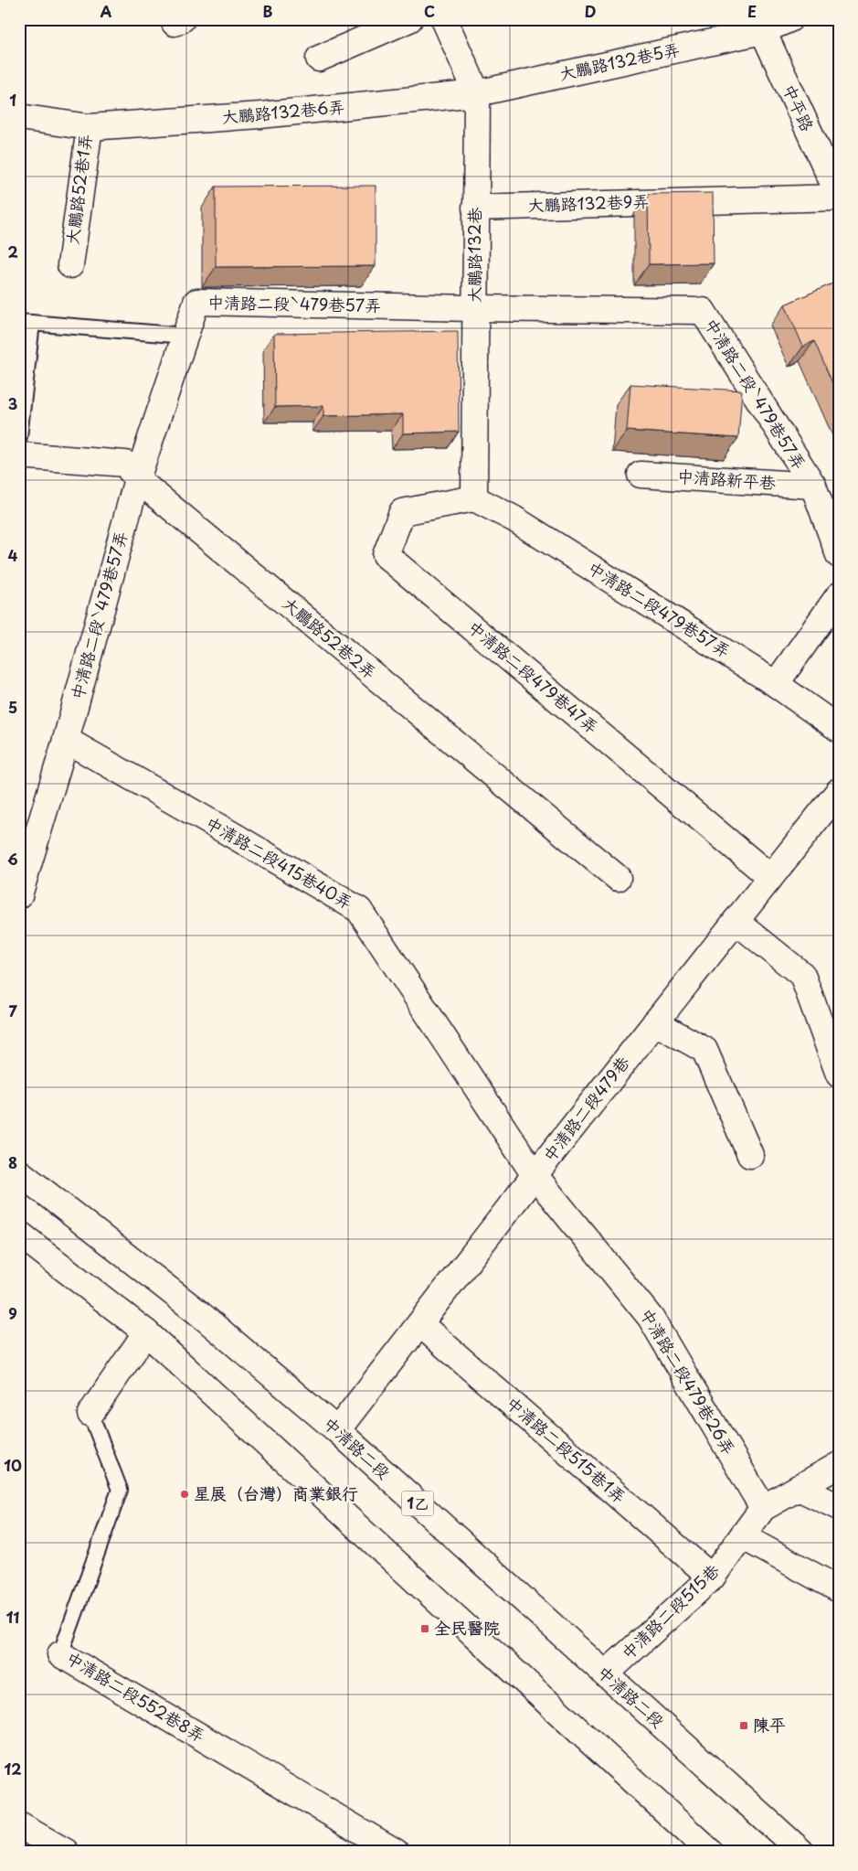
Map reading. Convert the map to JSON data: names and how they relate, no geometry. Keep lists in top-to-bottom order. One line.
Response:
{"streets":{"street":["大鵬路132巷5弄","中平路","大鵬路132巷6弄","大鵬路52巷1弄","大鵬路132巷9弄","大鵬路132巷","中清路二段ˋ479巷57弄","中清路新平巷","中清路二段479巷57弄","大鵬路52巷2弄","中清路二段479巷47弄","中清路二段415巷40弄","中清路二段479巷","中清路二段479巷26弄","中清路二段","中清路二段515巷1弄","1乙","中清路二段515巷","中清路二段552巷8弄"]},"crossings":[["大鵬路132巷5弄","中平路"],["大鵬路132巷5弄","大鵬路132巷6弄"],["大鵬路132巷5弄","大鵬路132巷"],["中平路","大鵬路132巷9弄"],["大鵬路132巷6弄","大鵬路52巷1弄"],["大鵬路132巷6弄","大鵬路132巷"],["大鵬路132巷9弄","大鵬路132巷"],["大鵬路132巷","中清路二段ˋ479巷57弄"],["大鵬路132巷","中清路二段479巷57弄"],["大鵬路132巷","中清路二段479巷47弄"],["中清路二段ˋ479巷57弄","中清路新平巷"],["中清路二段ˋ479巷57弄","大鵬路52巷2弄"],["中清路二段ˋ479巷57弄","中清路二段415巷40弄"],["中清路二段479巷57弄","中清路二段479巷47弄"],["中清路二段479巷47弄","中清路二段479巷"],["中清路二段415巷40弄","中清路二段479巷"],["中清路二段415巷40弄","中清路二段479巷26弄"],["中清路二段479巷","中清路二段479巷26弄"],["中清路二段479巷","中清路二段"],["中清路二段479巷","中清路二段515巷1弄"],["中清路二段479巷26弄","中清路二段515巷"],["中清路二段","中清路二段515巷"],["中清路二段515巷1弄","中清路二段515巷"]],"places":{"other":["星展（台灣）商業銀行"],"transit":["全民醫院","陳平"]},"grid":{"columns":["A","B","C","D","E"],"rows":["1","2","3","4","5","6","7","8","9","10","11","12"]}}
